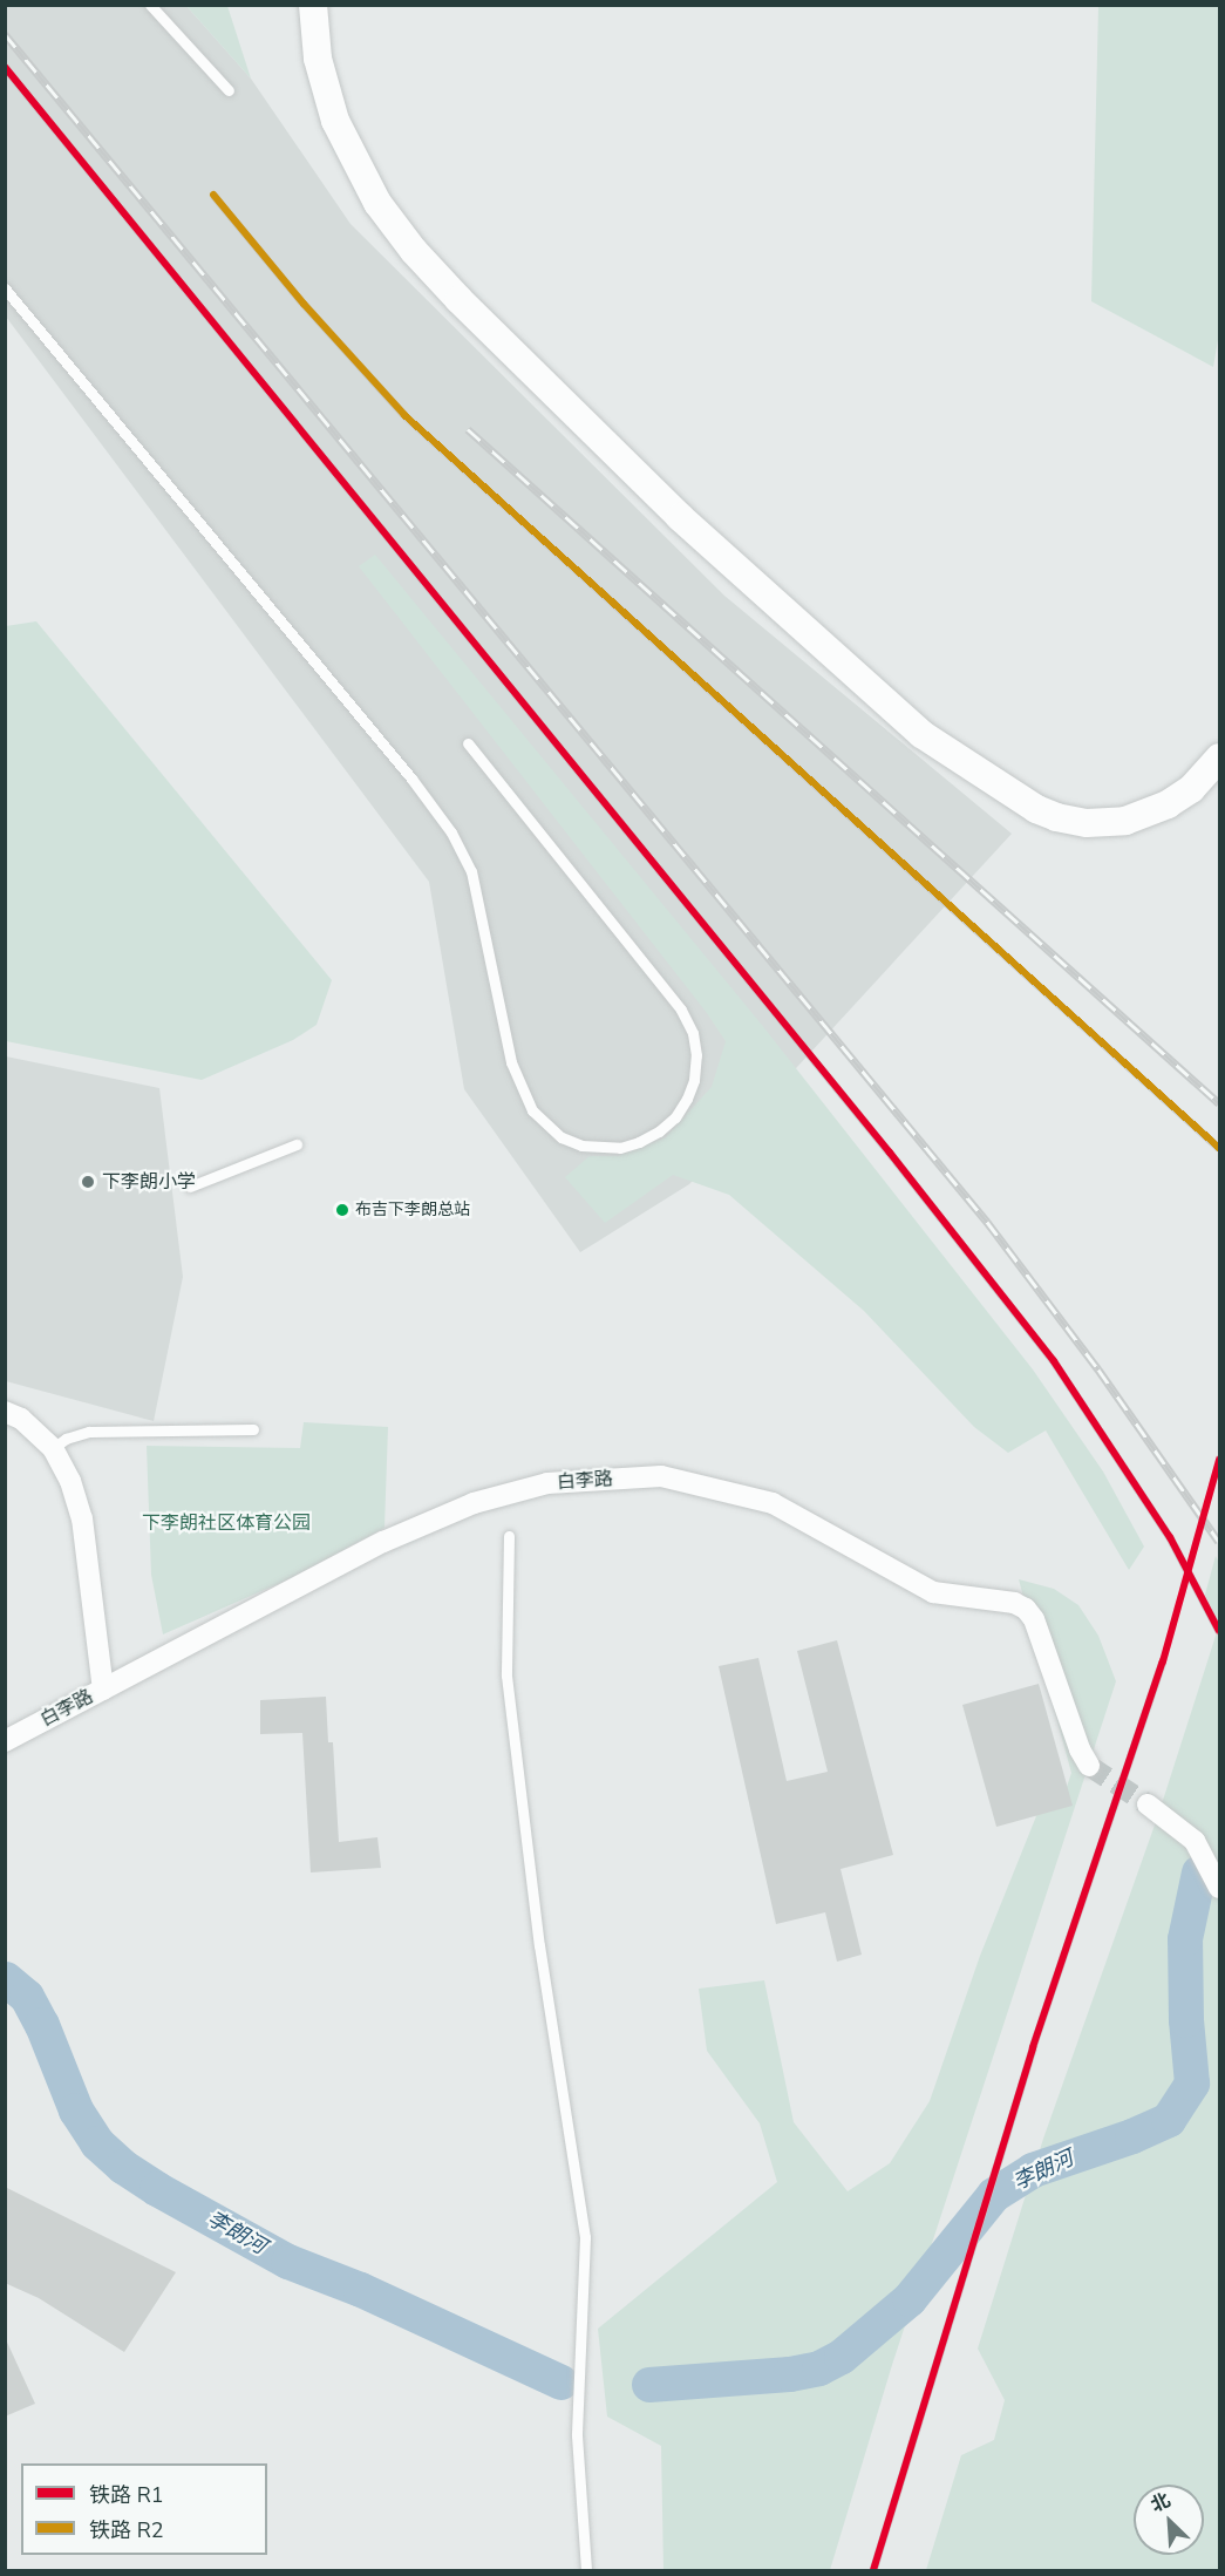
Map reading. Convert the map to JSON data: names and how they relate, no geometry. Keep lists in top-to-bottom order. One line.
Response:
{"streets":{"street":["白李路"]},"water":["李朗河"],"parks":["下李朗社区体育公园"],"places":["下李朗小学","布吉下李朗总站"],"lines":["rail line R1","rail line R2"],"legend":["铁路 R1","铁路 R2"],"north":"top left"}
